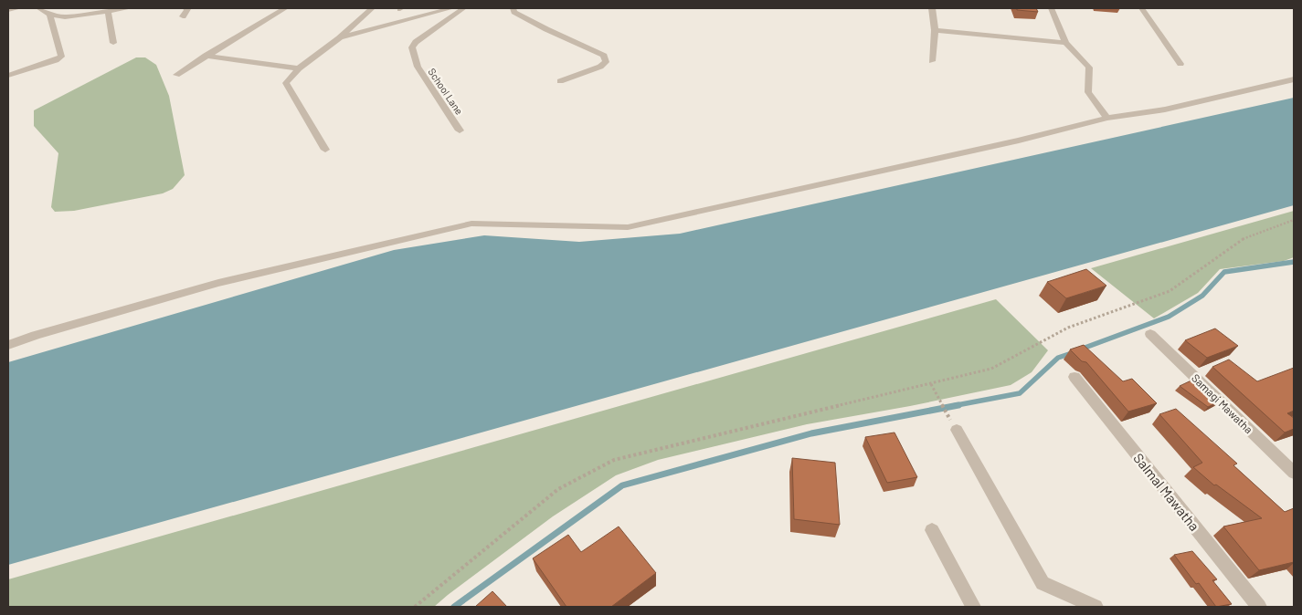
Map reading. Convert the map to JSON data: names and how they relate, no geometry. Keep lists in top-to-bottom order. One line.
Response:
{"streets":{"street":["School Lane","Samagi Mawatha","Salmal Mawatha"]}}
